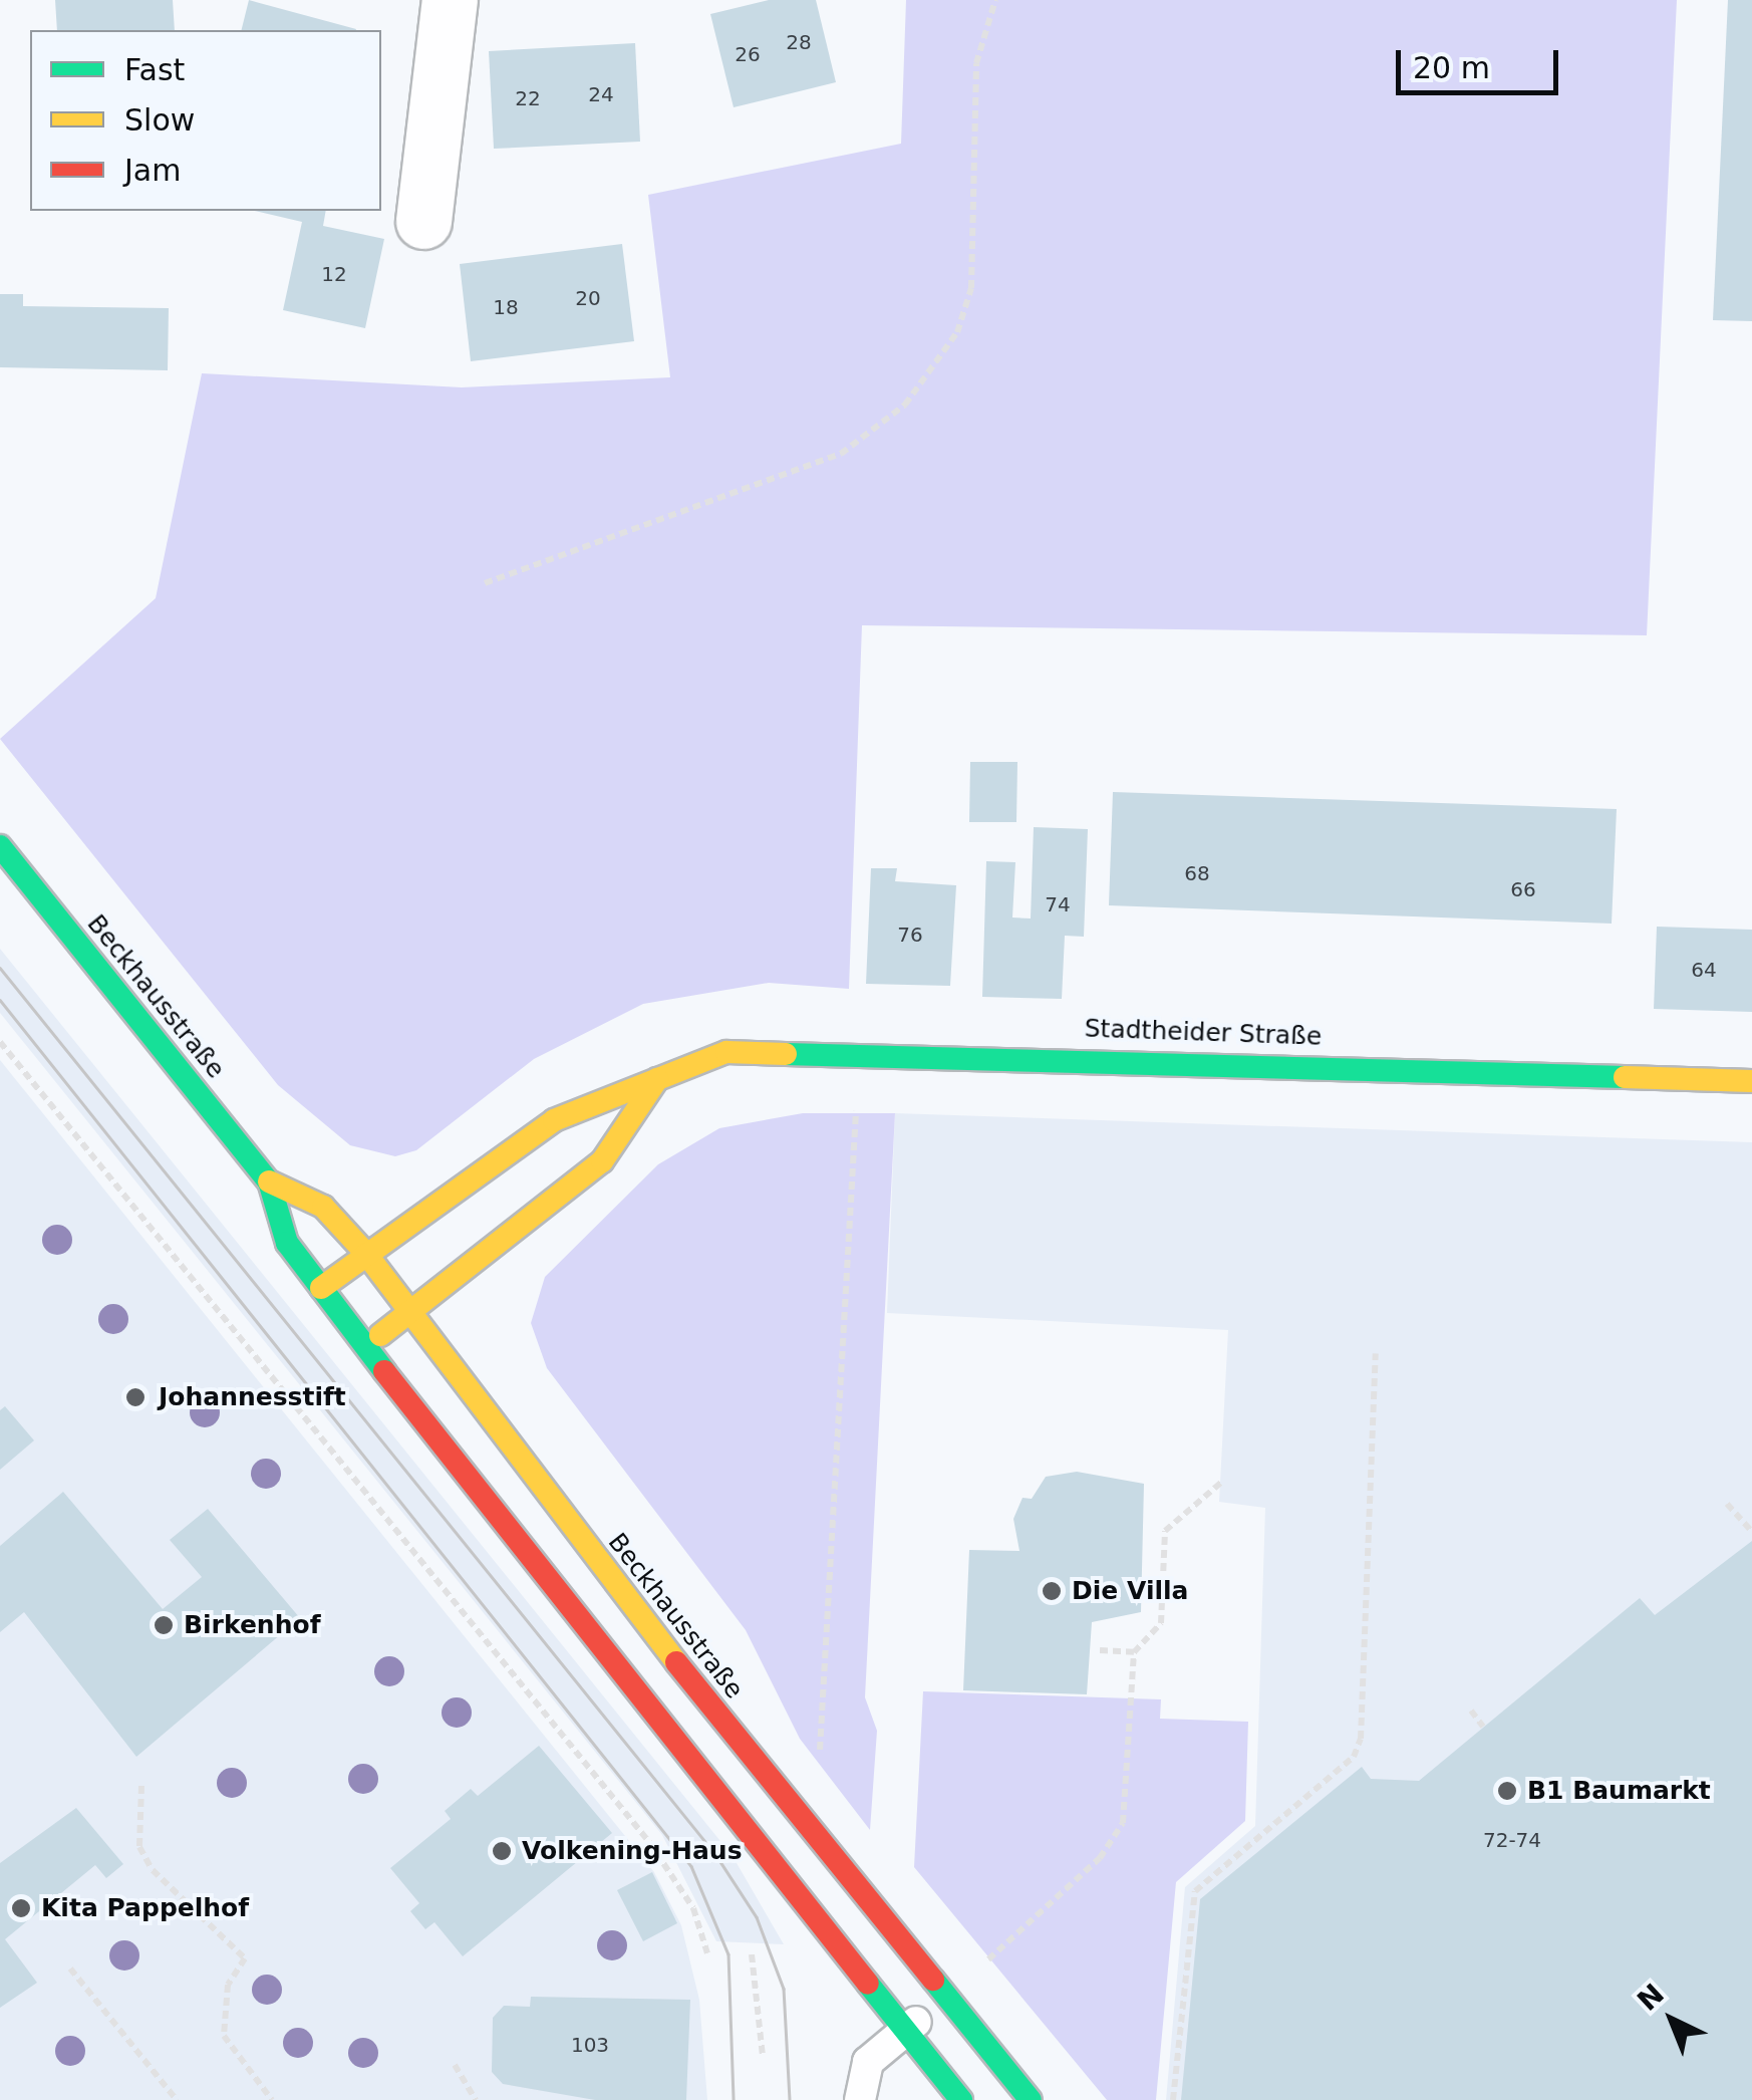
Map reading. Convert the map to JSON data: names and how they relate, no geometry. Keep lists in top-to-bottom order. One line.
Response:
{"streets":{"main road":["Beckhausstraße","Stadtheider Straße"]},"crossings":[["Beckhausstraße","Stadtheider Straße"]],"places":["Johannesstift","Die Villa","Birkenhof","B1 Baumarkt","Volkening-Haus","Kita Pappelhof"],"house_numbers":["28","26","24","22","12","20","18","68","66","74","76","64","72-74","103"],"legend":["Fast","Slow","Jam"],"scale_bar":"20 m","north":"top left"}
